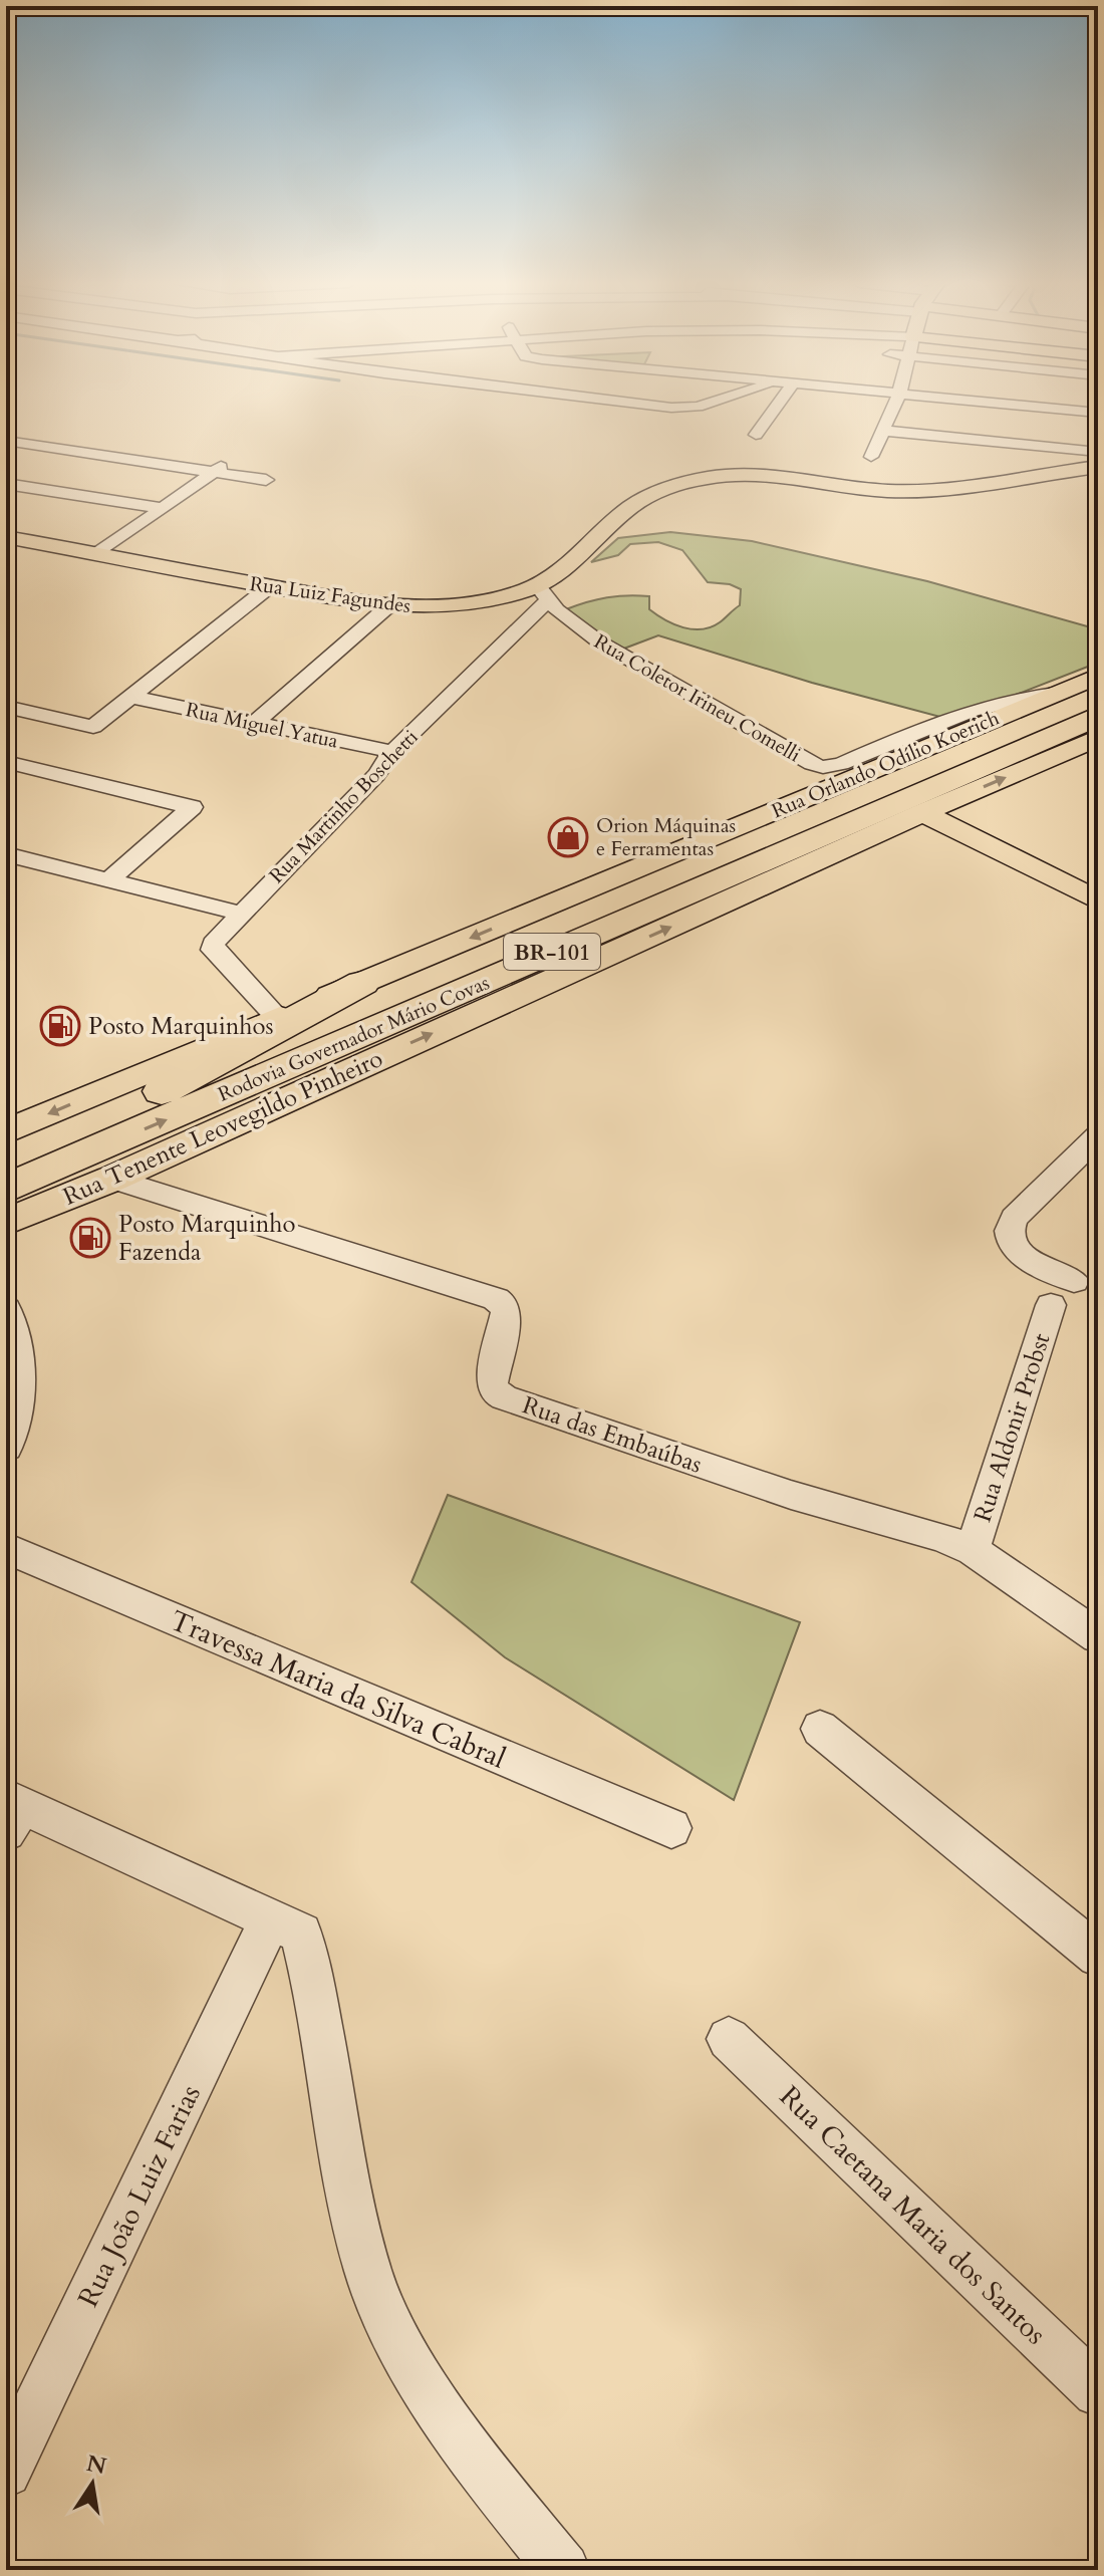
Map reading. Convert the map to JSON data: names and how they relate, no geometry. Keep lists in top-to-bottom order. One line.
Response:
{"streets":{"highway":["BR-101","Rodovia Governador Mário Covas"],"main road":["Rua Luiz Fagundes","Rua Orlando Odílio Koerich","Rua Tenente Leovegildo Pinheiro"],"street":["Rua Coletor Irineu Comelli","Rua Miguel Yatua","Rua Martinho Boschetti","Rua Aldonir Probst","Rua das Embaúbas","Travessa Maria da Silva Cabral","Rua João Luiz Farias","Rua Caetana Maria dos Santos"]},"crossings":[["Rua Luiz Fagundes","Rua Coletor Irineu Comelli"],["Rua Luiz Fagundes","Rua Martinho Boschetti"],["Rua Coletor Irineu Comelli","Rua Orlando Odílio Koerich"],["Rua Coletor Irineu Comelli","Rua Martinho Boschetti"],["Rua Miguel Yatua","Rua Martinho Boschetti"],["Rua Orlando Odílio Koerich","Rua Martinho Boschetti"],["Rua Tenente Leovegildo Pinheiro","Rua das Embaúbas"],["Rua Aldonir Probst","Rua das Embaúbas"]],"one_way":["Rua Orlando Odílio Koerich","Rua Tenente Leovegildo Pinheiro"],"places":{"shop":["Orion Máquinas e Ferramentas"],"fuel station":["Posto Marquinhos","Posto Marquinho Fazenda"]},"north":"top"}
